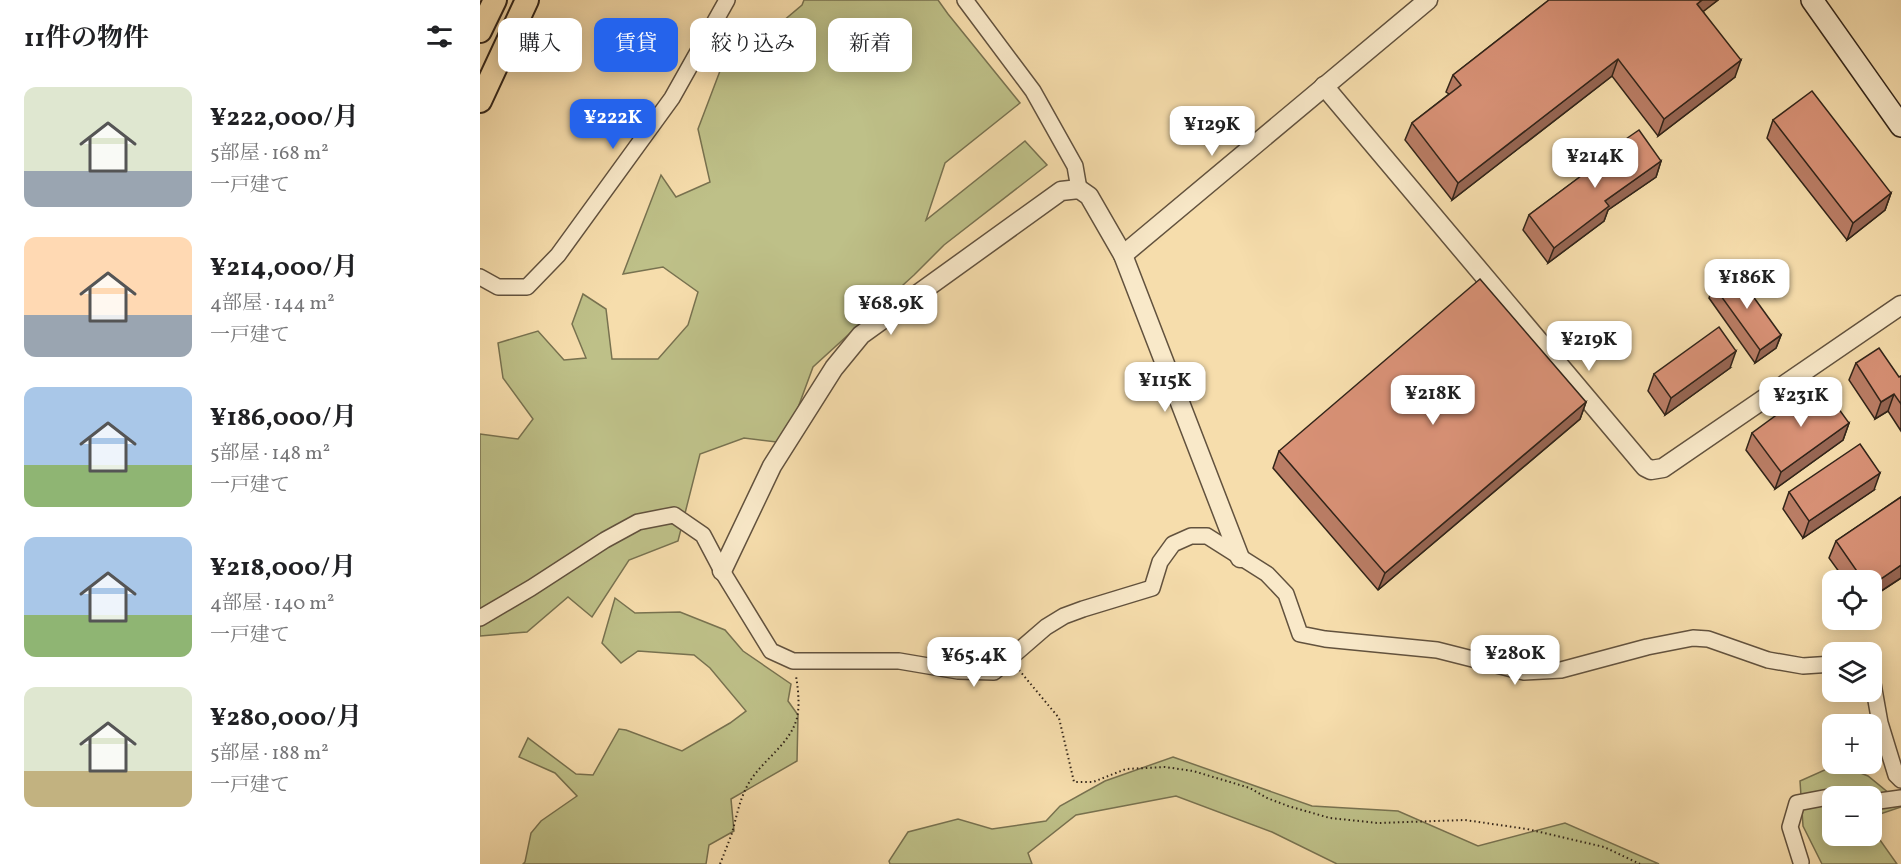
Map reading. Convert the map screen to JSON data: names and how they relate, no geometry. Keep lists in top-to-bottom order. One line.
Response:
{"page":{"heading":"11件の物件","chip":["購入","賃貸","絞り込み","新着"],"list":[{"name":"¥222,000/月","note":"5部屋 · 168 m² · 一戸建て"},{"name":"¥214,000/月","note":"4部屋 · 144 m² · 一戸建て"},{"name":"¥186,000/月","note":"5部屋 · 148 m² · 一戸建て"},{"name":"¥218,000/月","note":"4部屋 · 140 m² · 一戸建て"},{"name":"¥280,000/月","note":"5部屋 · 188 m² · 一戸建て"}],"price":["¥222K","¥129K","¥214K","¥186K","¥68.9K","¥219K","¥115K","¥218K","¥231K","¥280K","¥65.4K"],"map_buttons":["+","−"]}}
